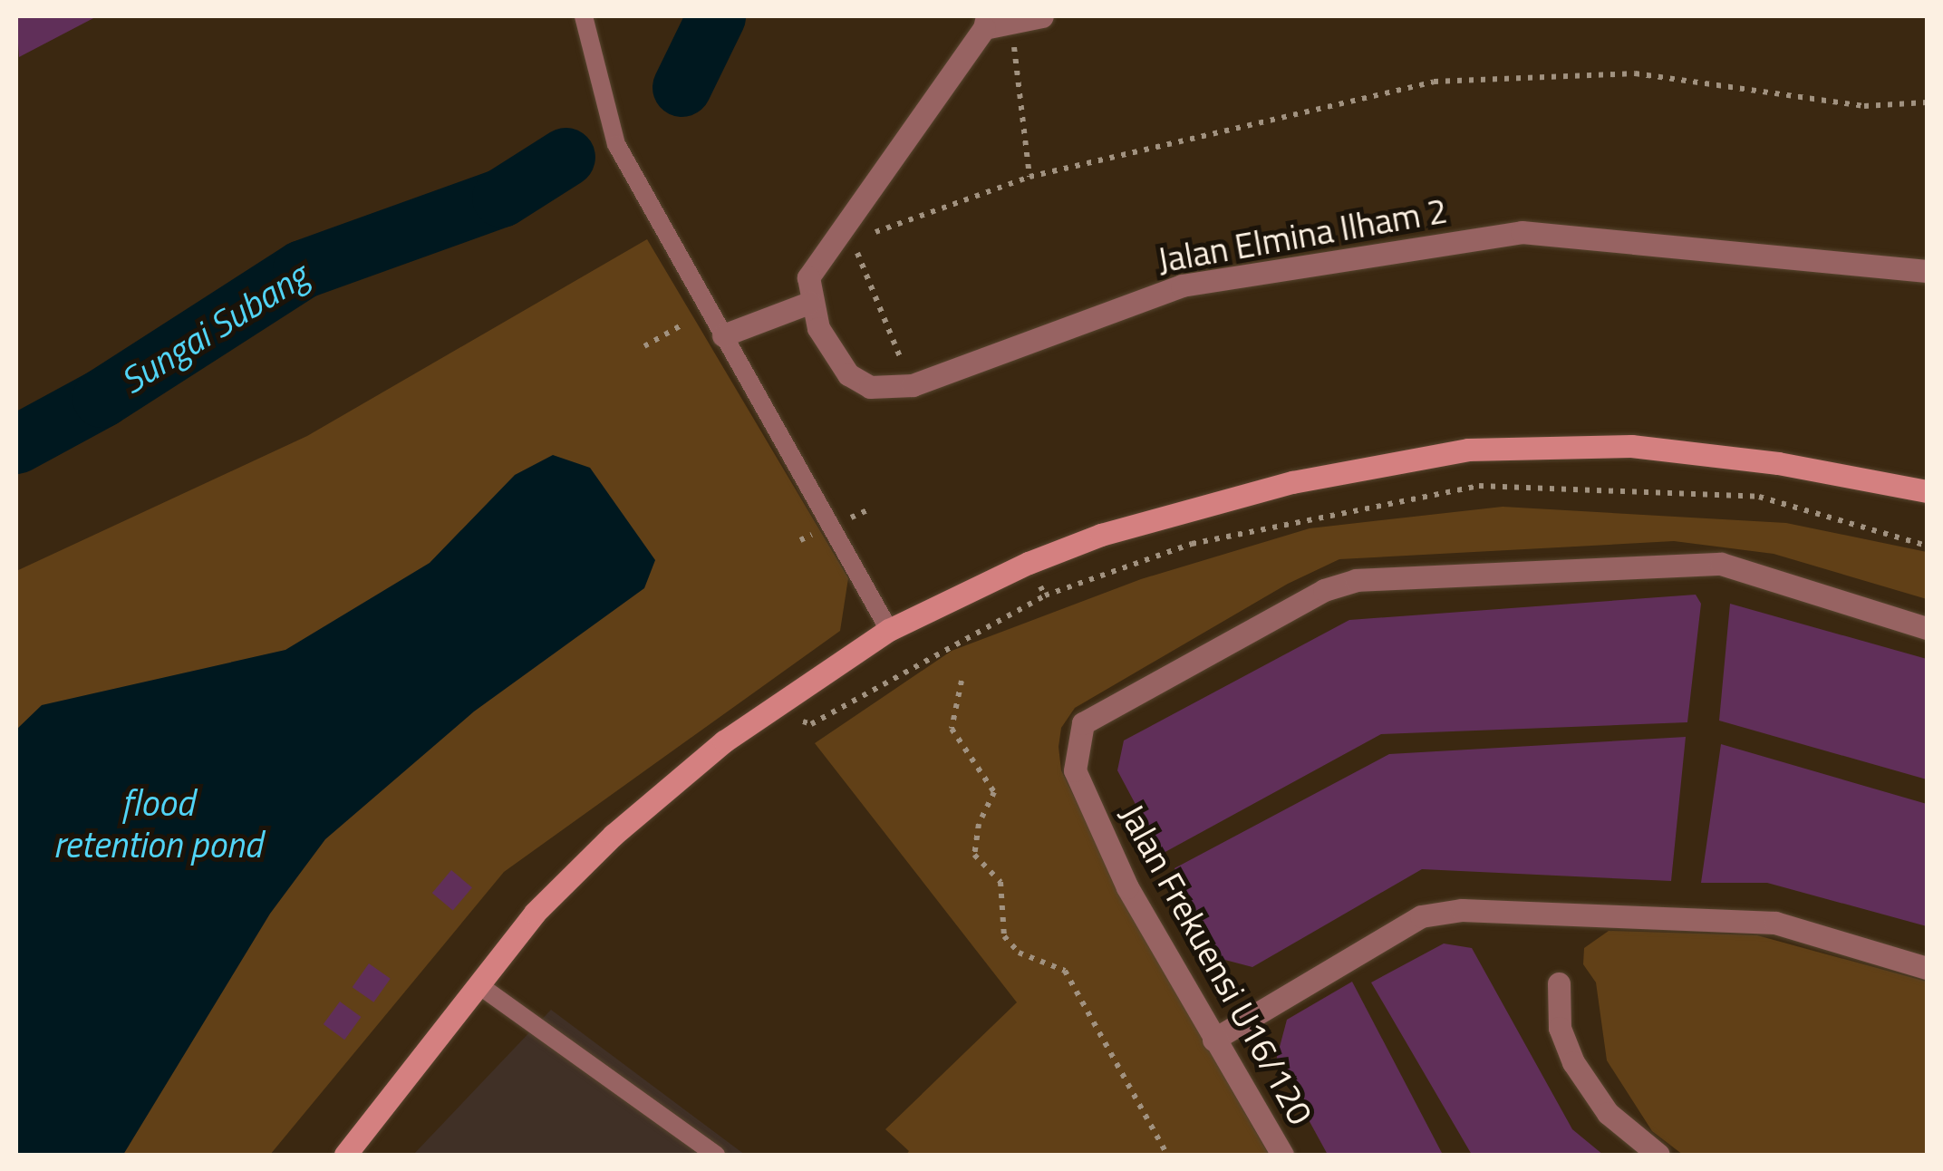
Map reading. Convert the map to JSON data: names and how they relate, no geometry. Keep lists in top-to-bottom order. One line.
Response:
{"streets":{"street":["Jalan Elmina Ilham 2","Jalan Frekuensi U16/120"]},"water":["Sungai Subang","flood retention pond"]}
